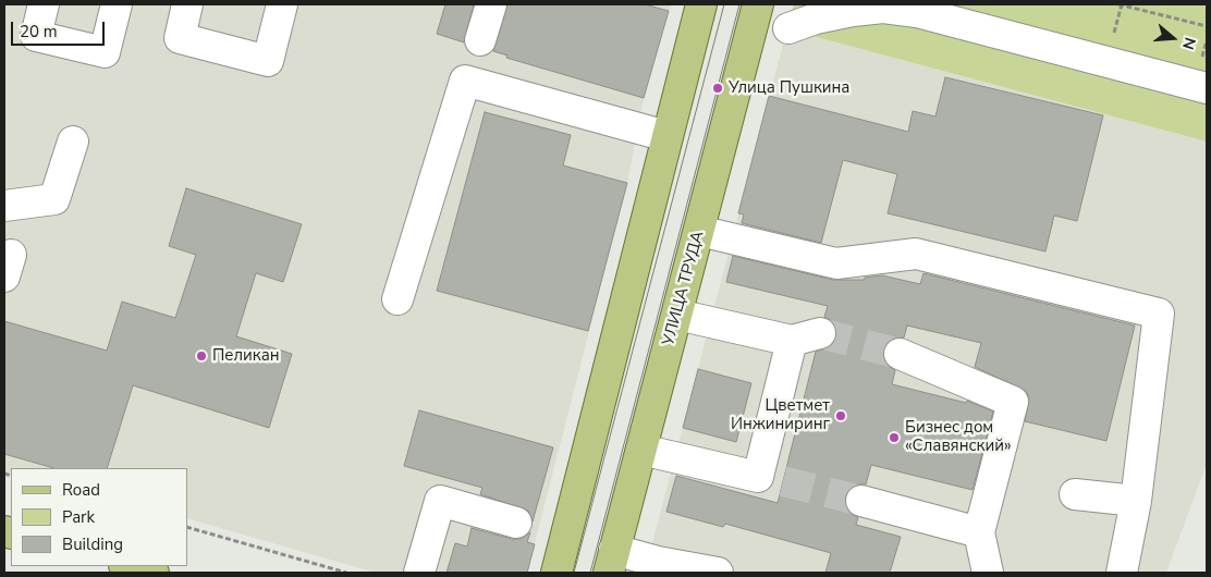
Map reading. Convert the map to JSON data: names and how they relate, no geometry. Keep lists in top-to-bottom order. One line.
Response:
{"streets":{"main road":["УЛИЦА ТРУДА"]},"places":["Улица Пушкина","Пеликан","Цветмет Инжиниринг","Бизнес дом «Славянский»"],"legend":["Road","Park","Building"],"scale_bar":"20 m","north":"right"}
